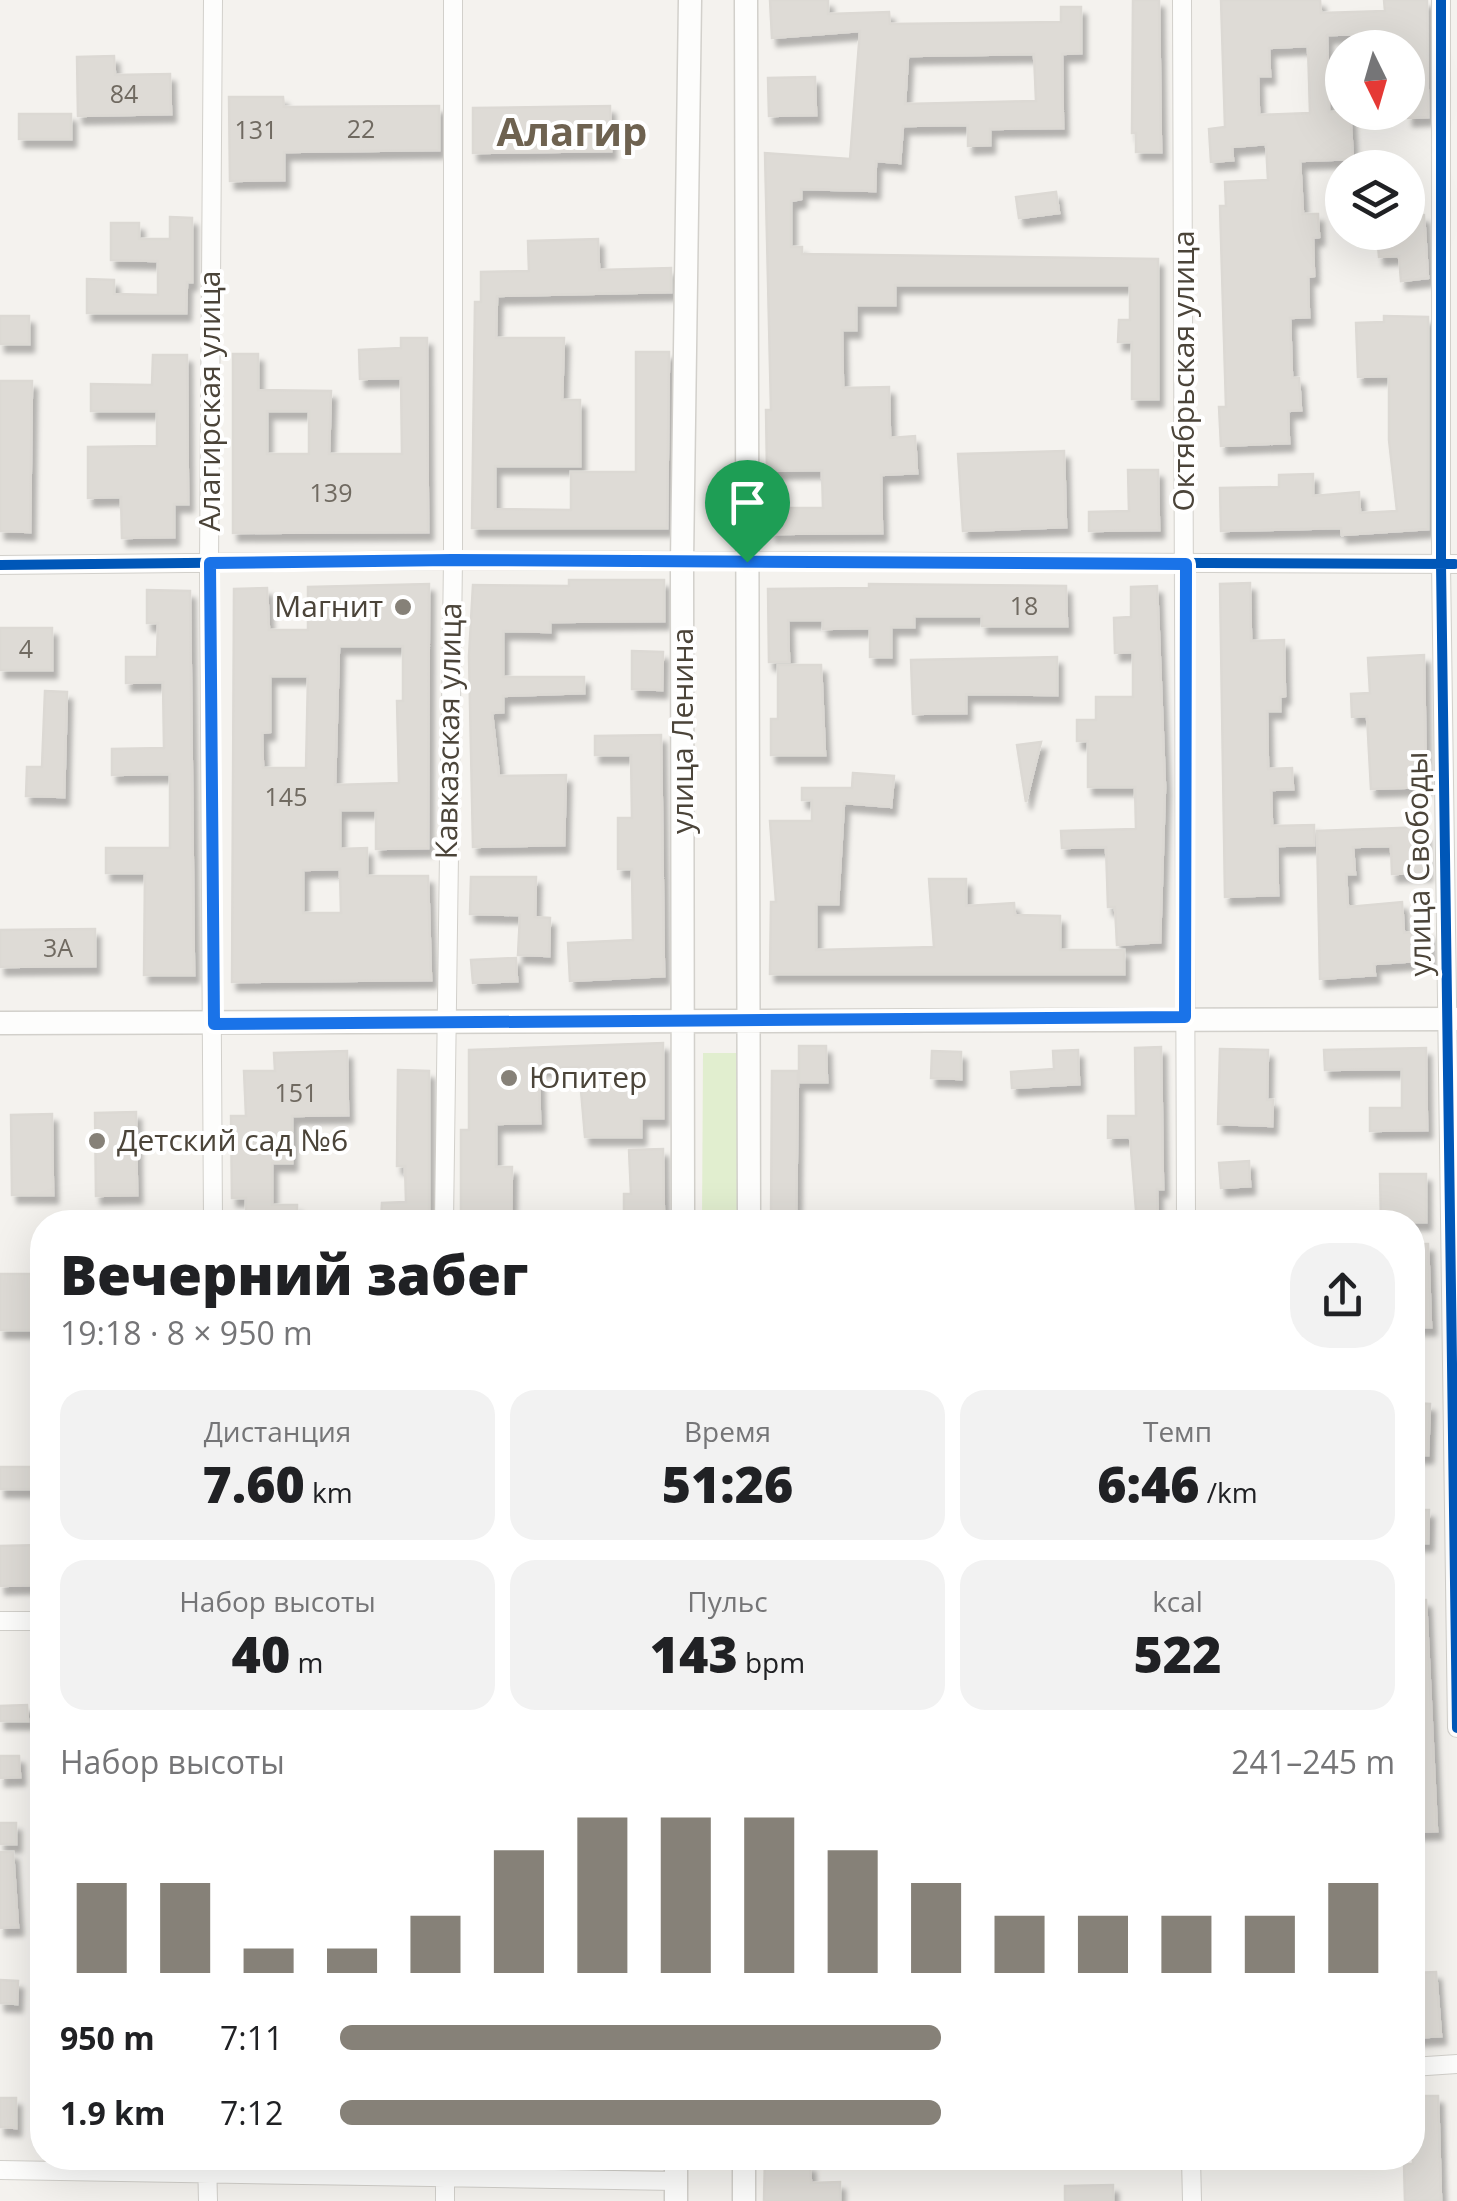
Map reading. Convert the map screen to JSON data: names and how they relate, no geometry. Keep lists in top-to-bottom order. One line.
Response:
{"streets":{"street":["Октябрьская улица","Алагирская улица","Кавказская улица","улица Ленина","улица Свободы"]},"districts":["Алагир"],"places":["Магнит","Юпитер","Детский сад №6"],"house_numbers":["84","22","131","139","18","4","145","3А","151"],"north":"bottom","page":{"heading":["Вечерний забег","19:18 · 8 × 950 m"],"stats":[["Дистанция","7.60 km"],["Время","51:26"],["Темп","6:46 /km"],["Набор высоты","40 m"],["Пульс","143 bpm"],["kcal","522"]],"chart":["Набор высоты","241–245 m"],"list":[{"name":"950 m","note":"7:11"},{"name":"1.9 km","note":"7:12"}]}}
